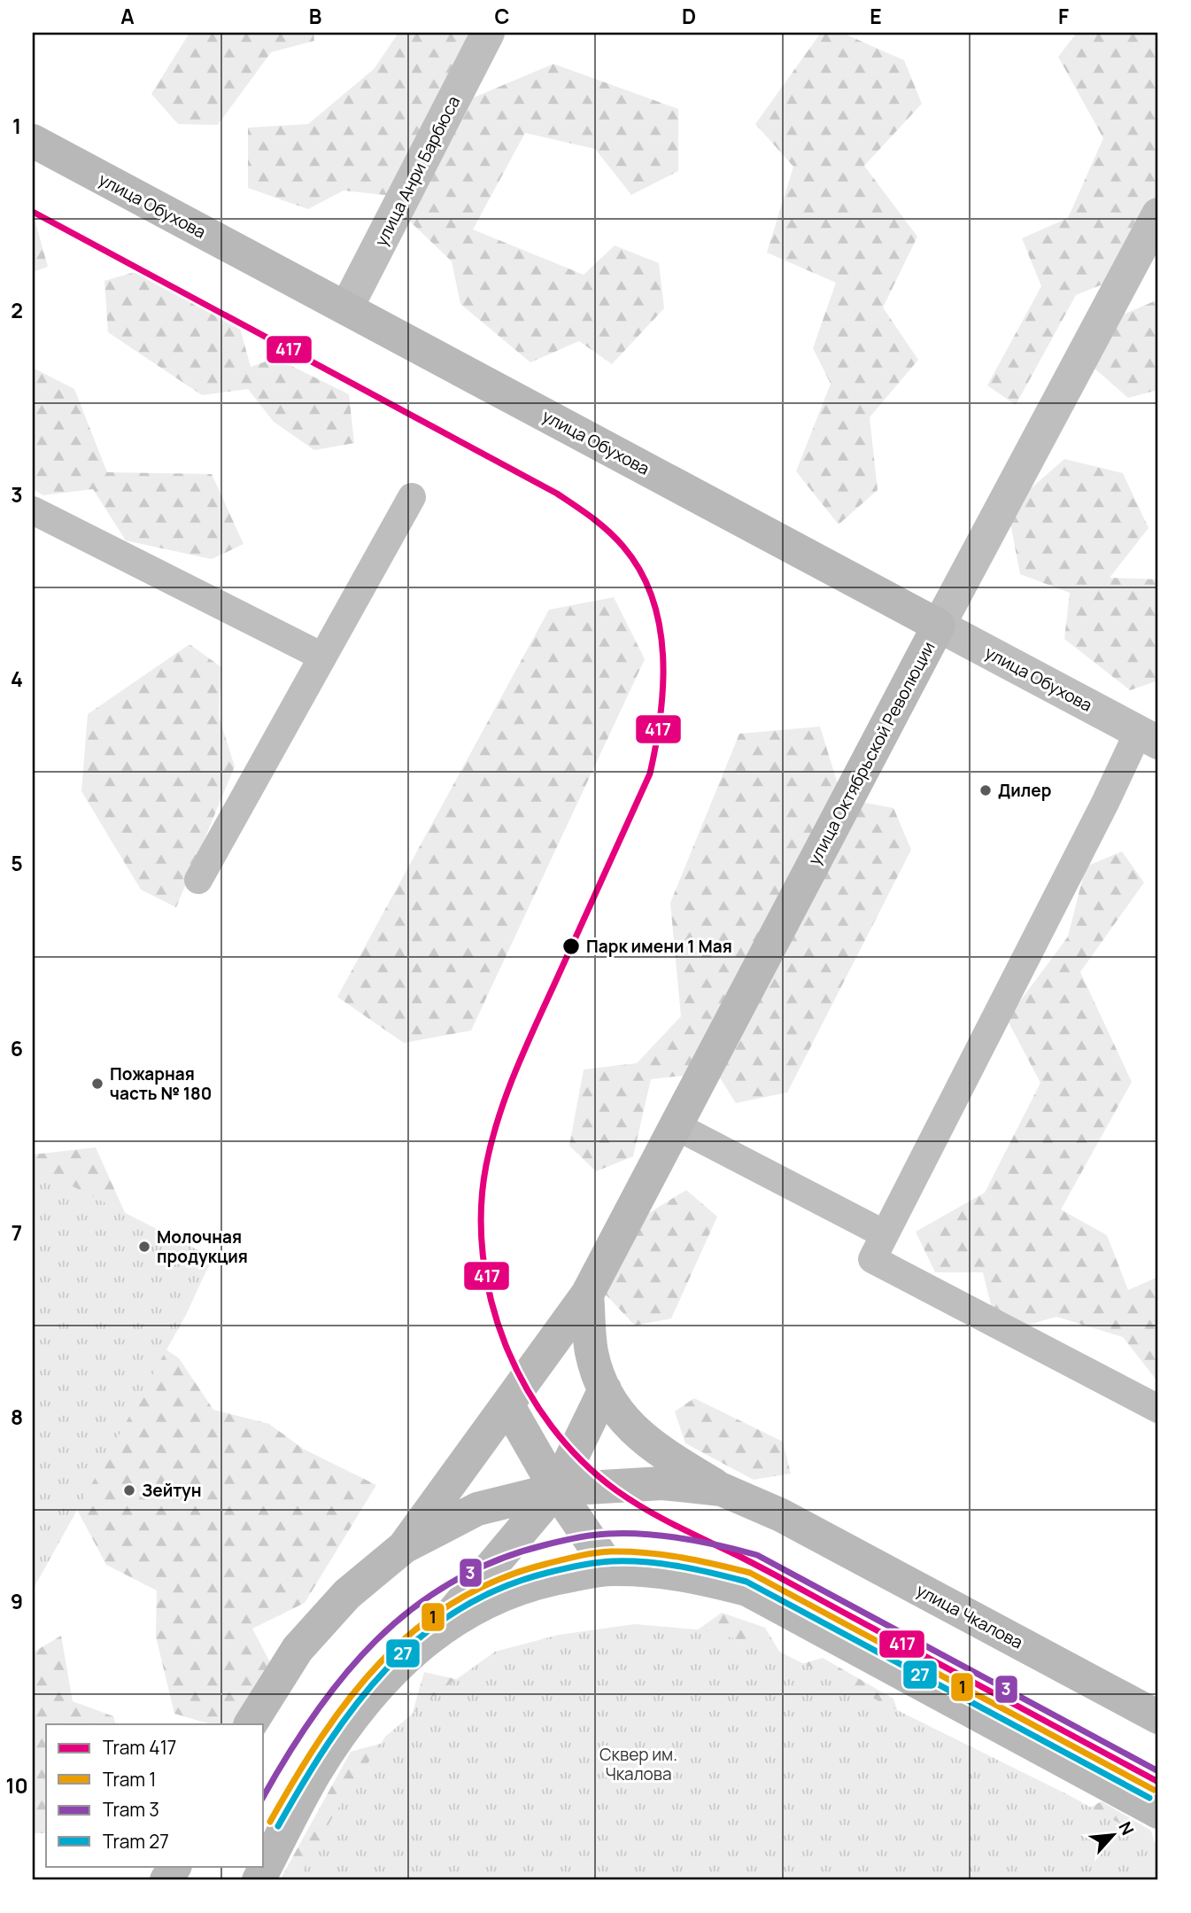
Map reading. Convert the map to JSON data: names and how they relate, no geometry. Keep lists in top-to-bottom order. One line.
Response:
{"streets":{"street":["улица Анри Барбюса","улица Обухова","улица Октябрьской Революции","улица Чкалова"]},"crossings":[["улица Анри Барбюса","улица Обухова"],["улица Обухова","улица Октябрьской Революции"]],"parks":["Сквер им. Чкалова"],"places":["Дилер","Парк имени 1 Мая","Пожарная часть № 180","Молочная продукция","Зейтун"],"lines":["tram line 417","tram line 3","tram line 1","tram line 27"],"legend":["Tram 417","Tram 1","Tram 3","Tram 27"],"north":"top right","grid":{"columns":["A","B","C","D","E","F"],"rows":["1","2","3","4","5","6","7","8","9","10"]}}
